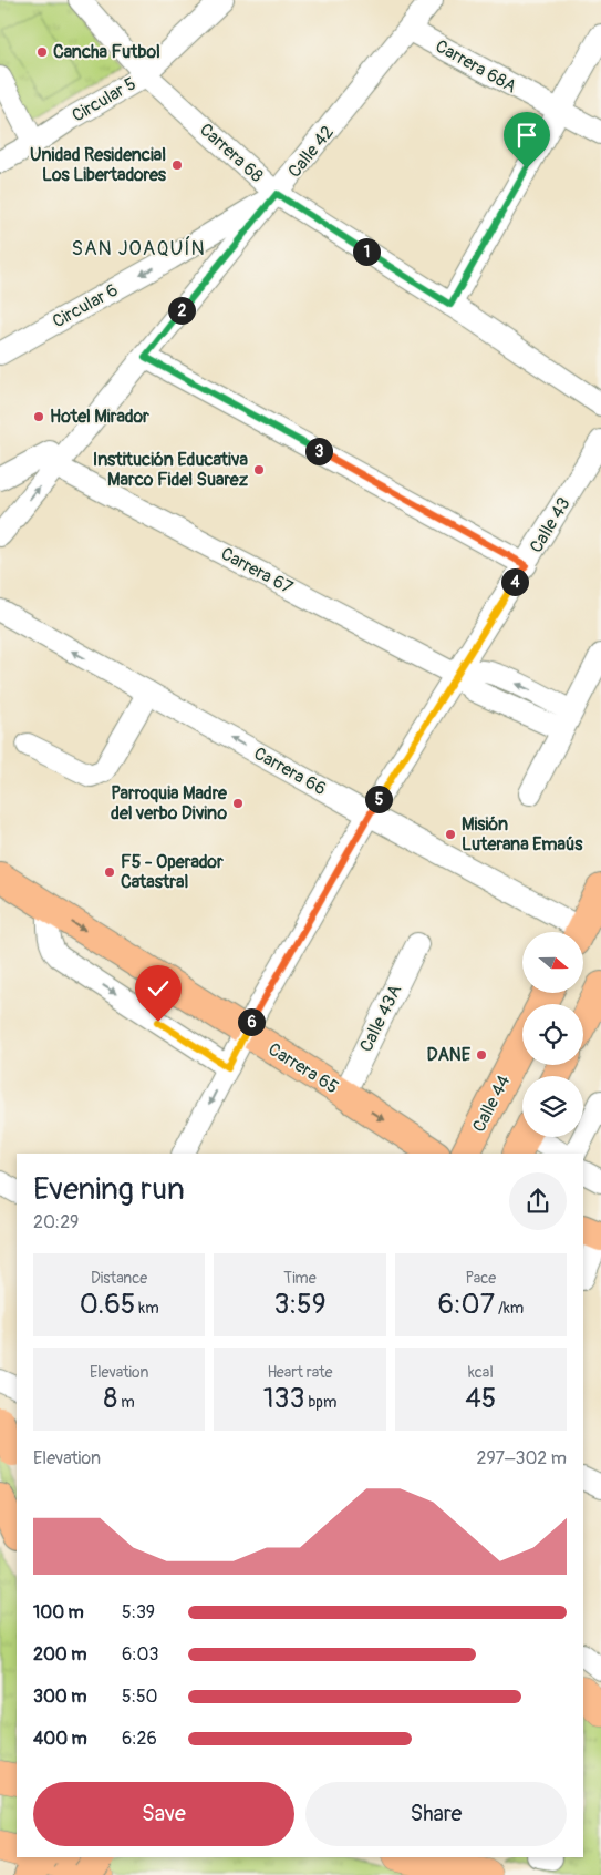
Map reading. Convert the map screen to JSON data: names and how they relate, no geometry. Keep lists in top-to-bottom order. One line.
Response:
{"streets":{"main road":["Carrera 65","Calle 44"],"street":["Carrera 68A","Circular 5","Calle 42","Carrera 68","Circular 6","Calle 43","Carrera 67","Carrera 66","Calle 43A"]},"crossings":[["Carrera 68A","Calle 42"],["Circular 5","Carrera 68"],["Calle 42","Carrera 68"],["Calle 42","Circular 6"],["Calle 42","Carrera 67"],["Carrera 68","Circular 6"],["Calle 43","Carrera 67"],["Calle 43","Carrera 66"],["Calle 43","Carrera 65"],["Calle 43A","Carrera 65"]],"one_way":["Circular 6","Carrera 66","Carrera 65"],"districts":["SAN JOAQUÍN"],"places":["Cancha Futbol","Unidad Residencial Los Libertadores","Hotel Mirador","Institución Educativa Marco Fidel Suarez","Parroquia Madre del verbo Divino","Misión Luterana Emaús","F5 - Operador Catastral","DANE"],"north":"right","page":{"pins":["1","2","3","4","5","6"],"heading":["Evening run","20:29"],"stats":[["Distance","0.65 km"],["Time","3:59"],["Pace","6:07 /km"],["Elevation","8 m"],["Heart rate","133 bpm"],["kcal","45"]],"chart":["Elevation","297–302 m"],"list":[{"name":"100 m","note":"5:39"},{"name":"200 m","note":"6:03"},{"name":"300 m","note":"5:50"},{"name":"400 m","note":"6:26"}],"buttons":["Save","Share"]}}
